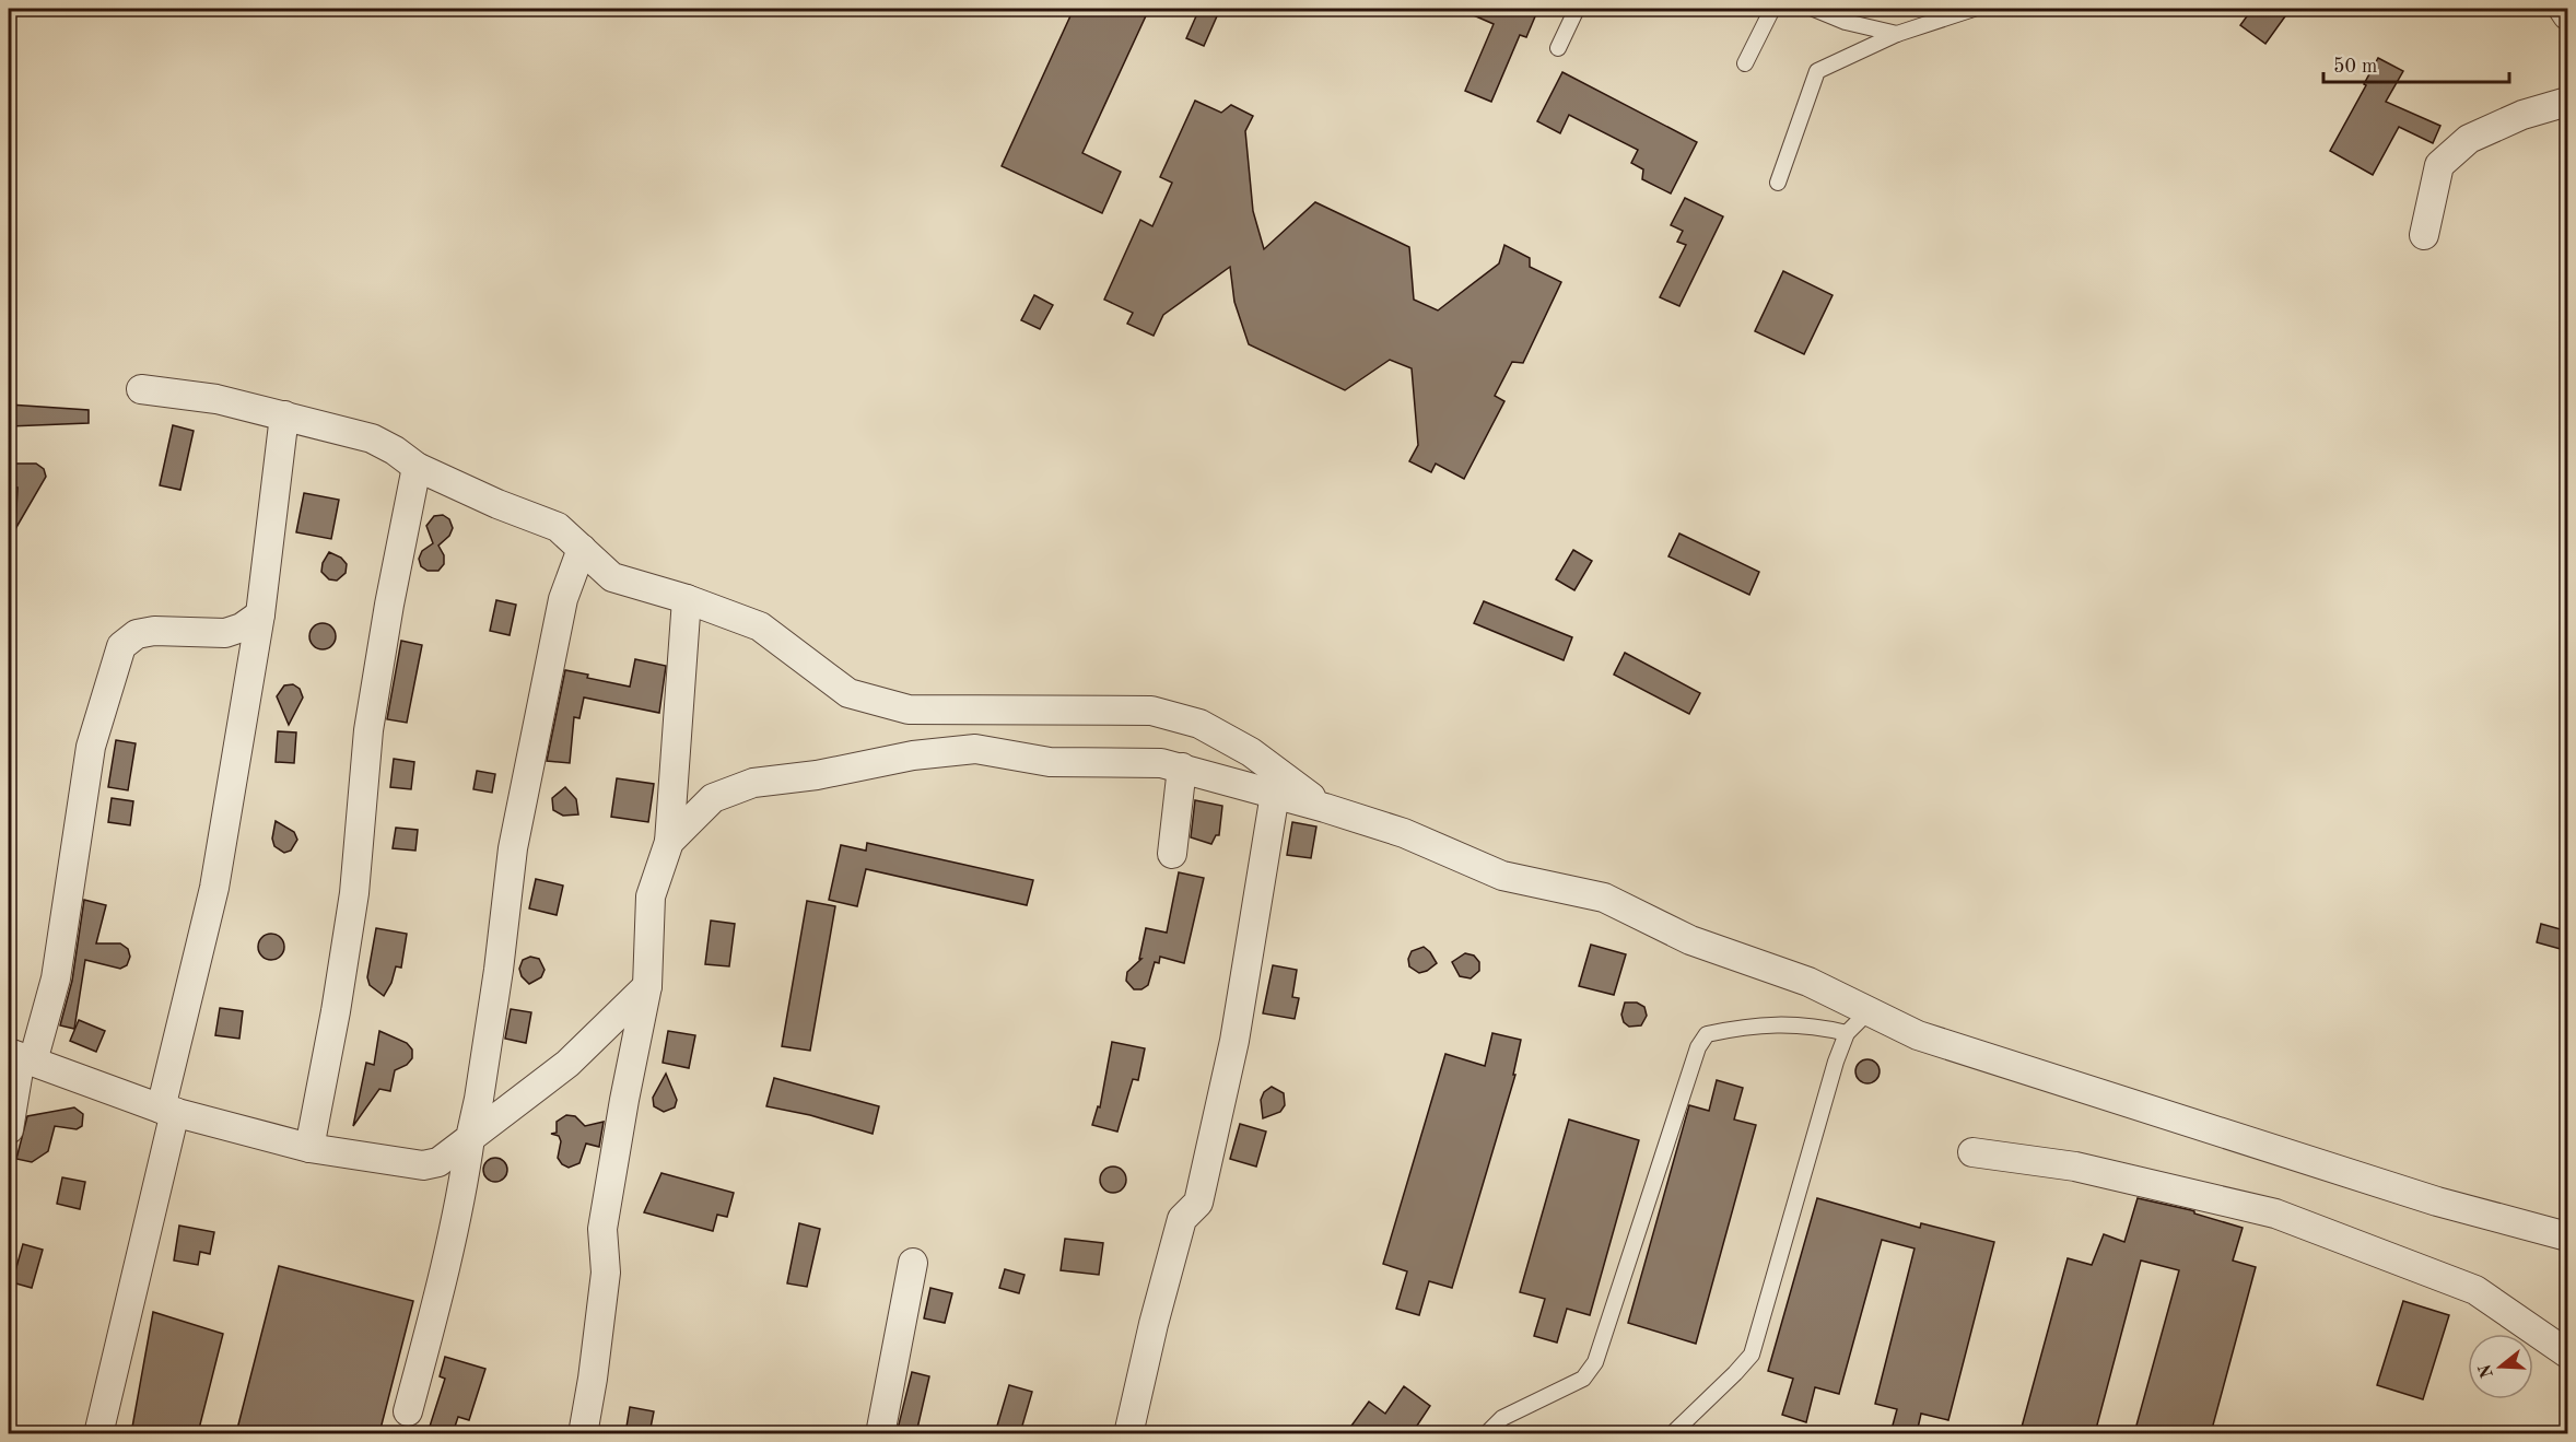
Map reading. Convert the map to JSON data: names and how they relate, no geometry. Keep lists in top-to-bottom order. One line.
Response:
{"scale_bar":"50 m","north":"left"}
